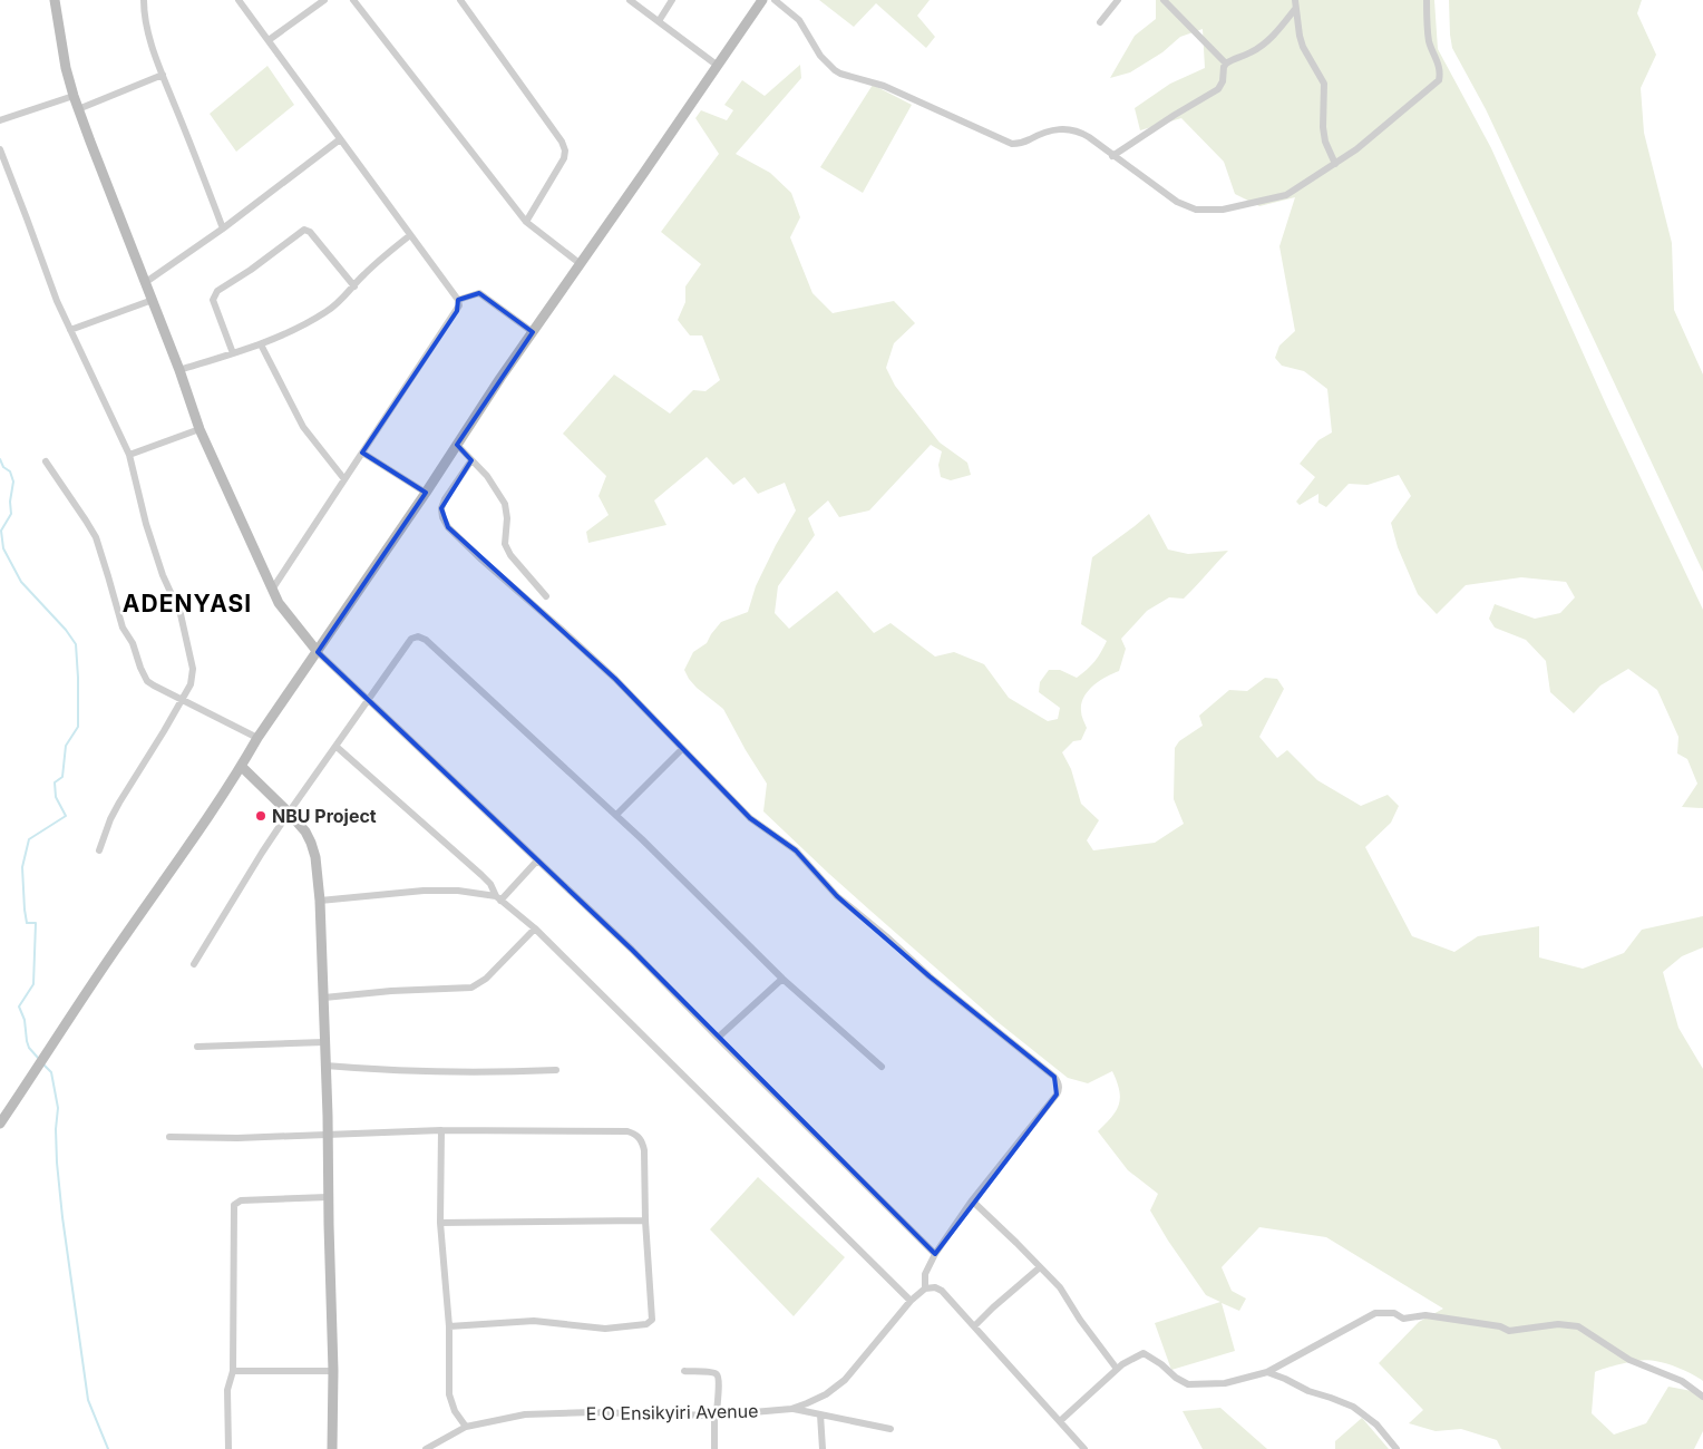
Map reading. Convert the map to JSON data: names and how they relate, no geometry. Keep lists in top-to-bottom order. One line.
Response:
{"streets":{"street":["E O Ensikyiri Avenue"]},"districts":["ADENYASI"],"places":["NBU Project"]}
